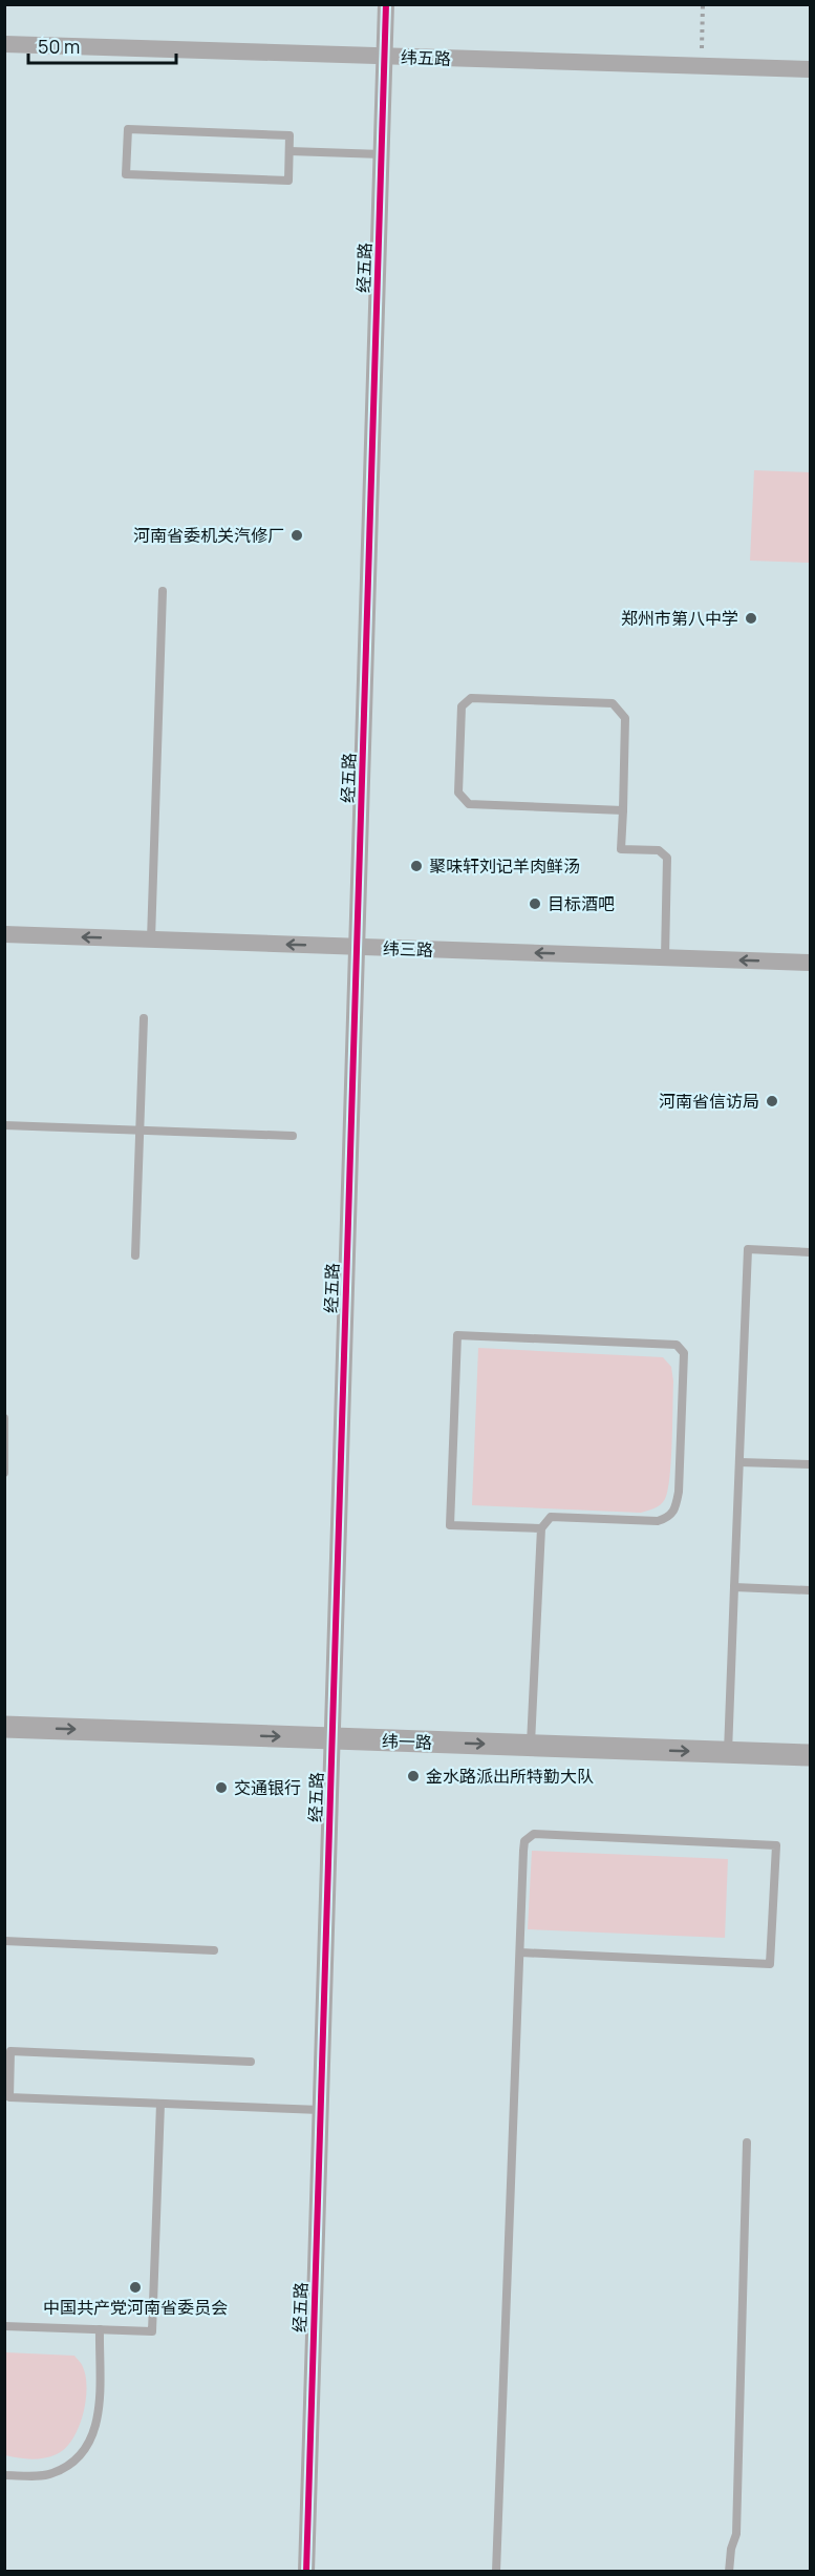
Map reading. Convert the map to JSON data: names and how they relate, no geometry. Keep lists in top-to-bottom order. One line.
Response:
{"streets":{"street":["纬五路","经五路","纬三路","纬一路"]},"crossings":[["纬五路","经五路"],["经五路","纬三路"],["经五路","纬一路"]],"one_way":["纬三路","纬一路"],"places":["河南省委机关汽修厂","郑州市第八中学","聚味轩刘记羊肉鲜汤","目标酒吧","河南省信访局","金水路派出所特勤大队","交通银行","中国共产党河南省委员会"],"scale_bar":"50 m"}
